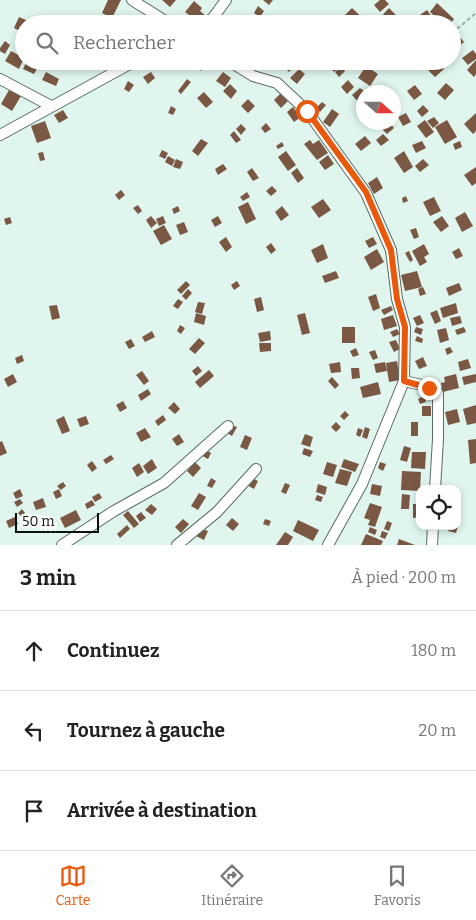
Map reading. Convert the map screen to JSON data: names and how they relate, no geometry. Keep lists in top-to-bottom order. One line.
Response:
{"scale_bar":"50 m","north":"right","page":{"search":"Rechercher","scale":"50 m","heading":["3 min","À pied · 200 m"],"list":[["Continuez","180 m"],["Tournez à gauche","20 m"],"Arrivée à destination"],"nav":["Carte","Itinéraire","Favoris"]}}
